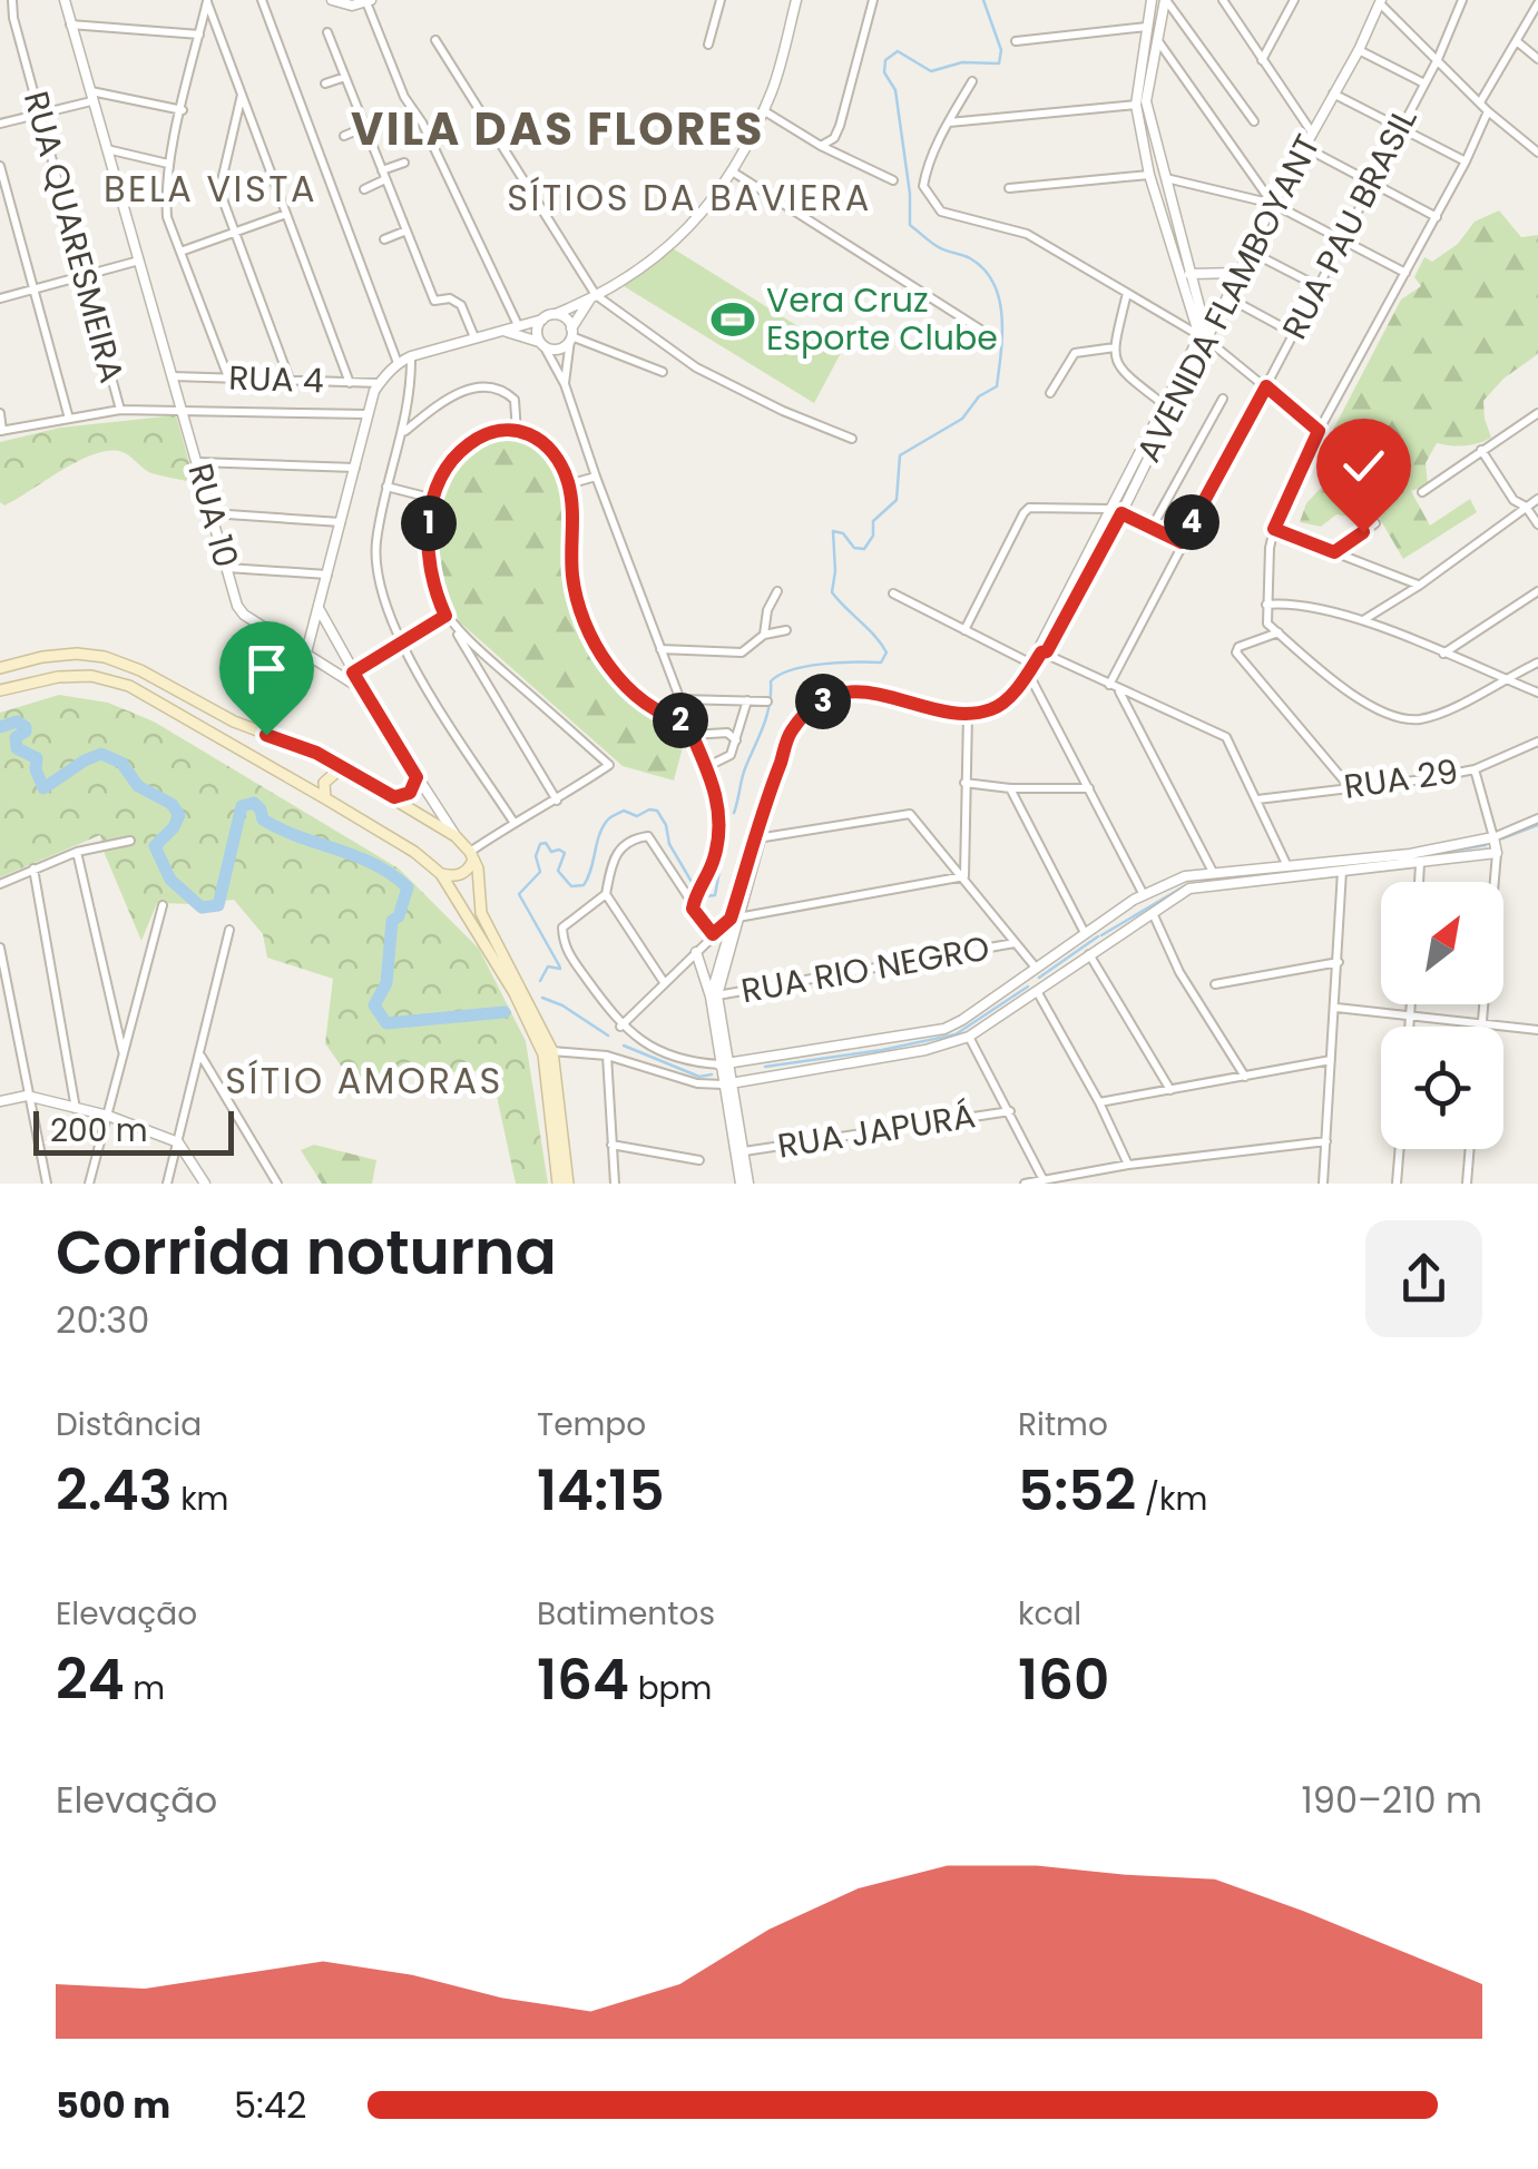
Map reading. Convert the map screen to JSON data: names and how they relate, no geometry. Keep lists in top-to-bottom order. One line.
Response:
{"streets":{"street":["RUA PAU BRASIL","RUA QUARESMEIRA","AVENIDA FLAMBOYANT","RUA 4","RUA 10","RUA 29","RUA RIO NEGRO","RUA JAPURÁ"]},"crossings":[["RUA 4","RUA 10"]],"districts":["VILA DAS FLORES","BELA VISTA","SÍTIOS DA BAVIERA","SÍTIO AMORAS"],"places":{"sports":["Vera Cruz Esporte Clube"]},"scale_bar":"200 m","north":"top right","page":{"pins":["4","1","3","2"],"scale":"200 m","heading":["Corrida noturna","20:30"],"stats":[["Distância","2.43 km"],["Tempo","14:15"],["Ritmo","5:52 /km"],["Elevação","24 m"],["Batimentos","164 bpm"],["kcal","160"]],"chart":["Elevação","190–210 m"],"list":[{"name":"500 m","note":"5:42"}]}}
